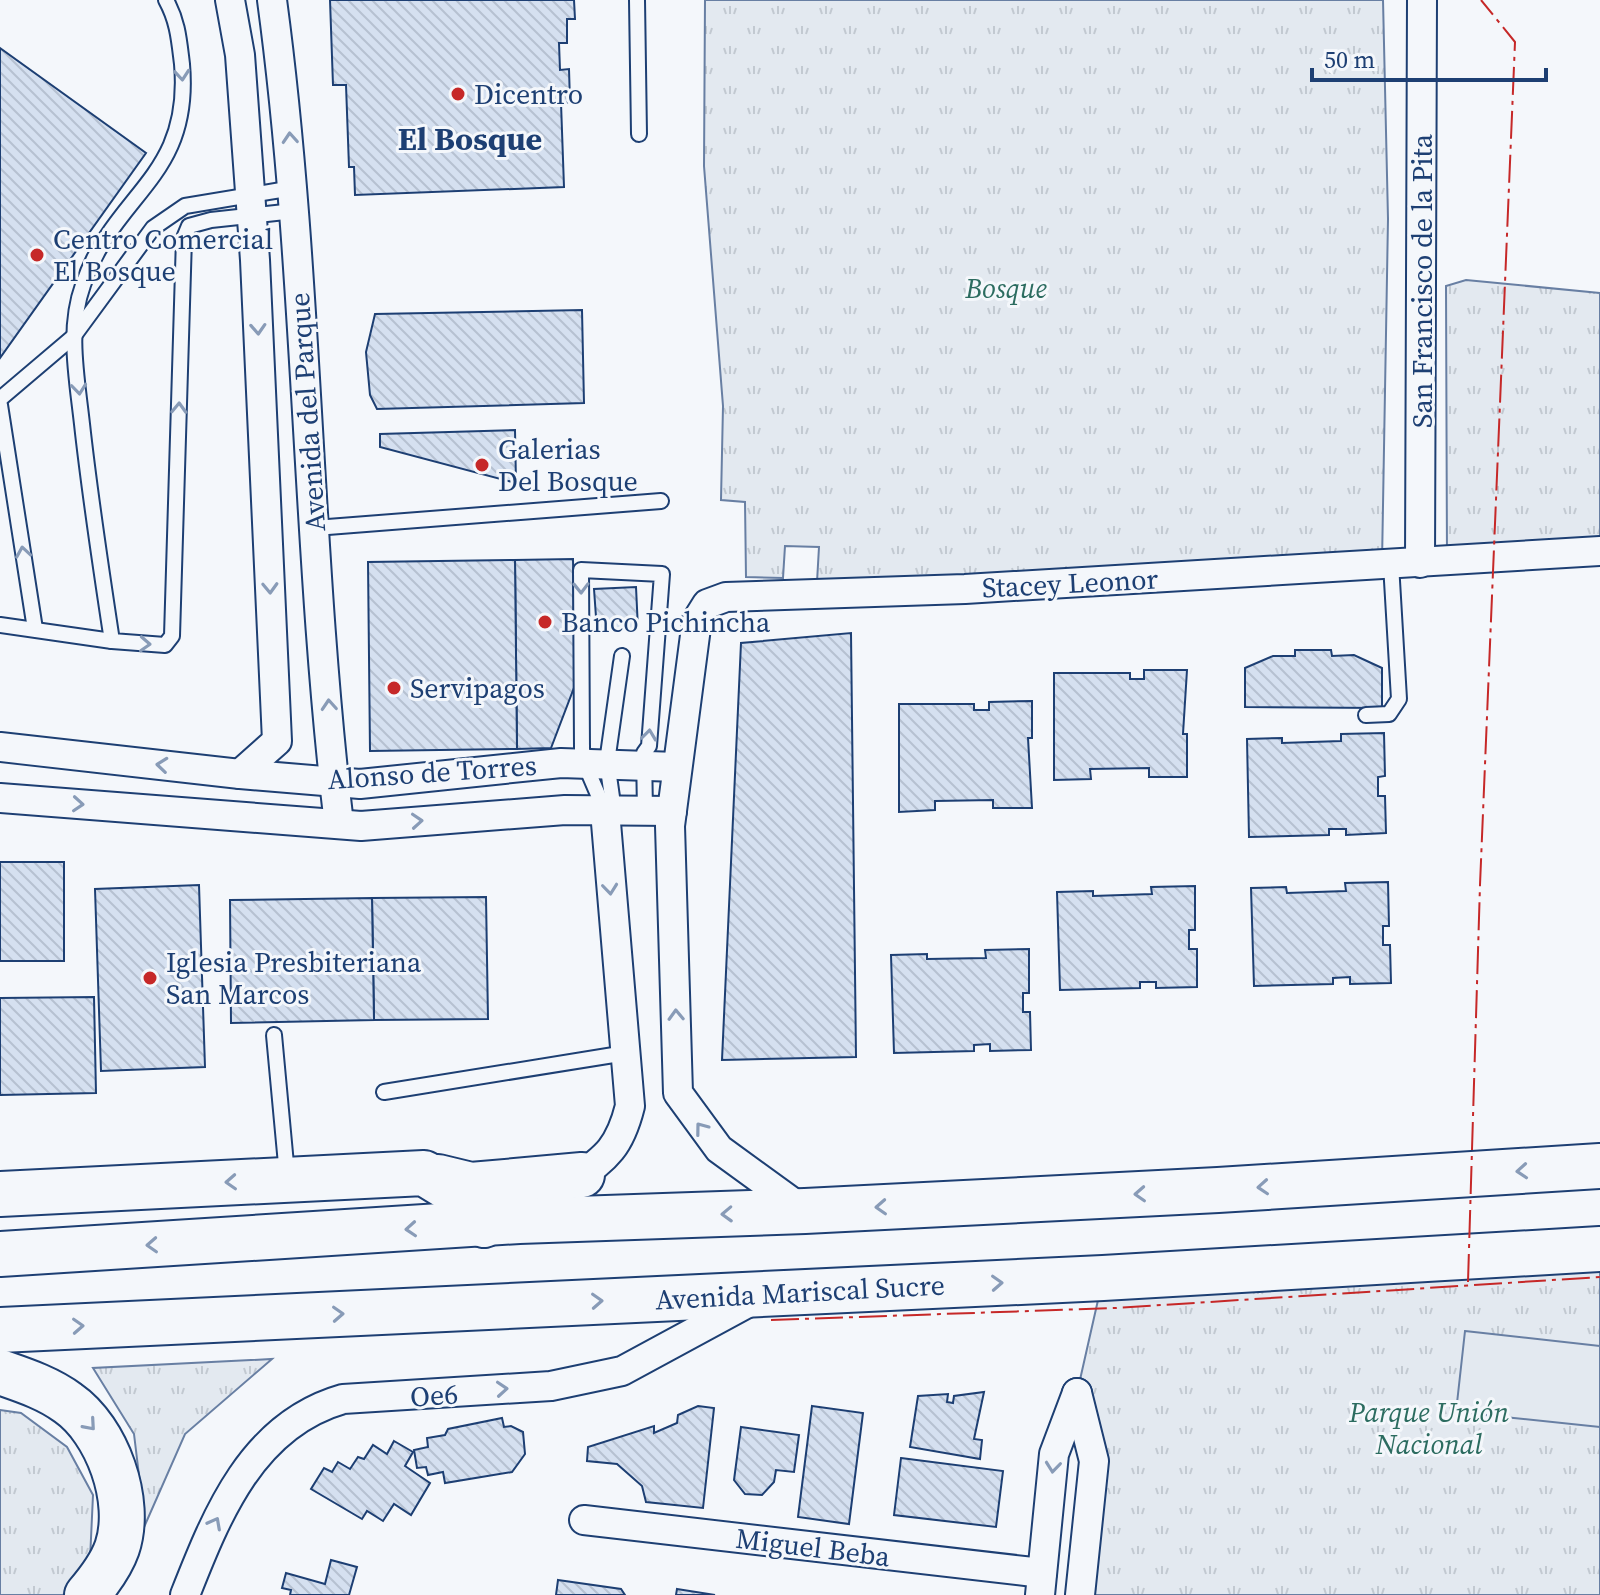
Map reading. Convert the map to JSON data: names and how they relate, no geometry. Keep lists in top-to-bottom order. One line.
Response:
{"streets":{"main road":["Avenida Mariscal Sucre"],"street":["San Francisco de la Pita","Avenida del Parque","Stacey Leonor","Alonso de Torres","Oe6","Miguel Beba"]},"crossings":[["San Francisco de la Pita","Stacey Leonor"],["Avenida del Parque","Alonso de Torres"],["Stacey Leonor","Alonso de Torres"],["Avenida Mariscal Sucre","Oe6"]],"one_way":["Oe6"],"districts":["El Bosque"],"parks":["Bosque","Parque Unión Nacional"],"places":["Dicentro","Centro Comercial El Bosque","Galerias Del Bosque","Banco Pichincha","Servipagos","Iglesia Presbiteriana San Marcos"],"scale_bar":"50 m"}
